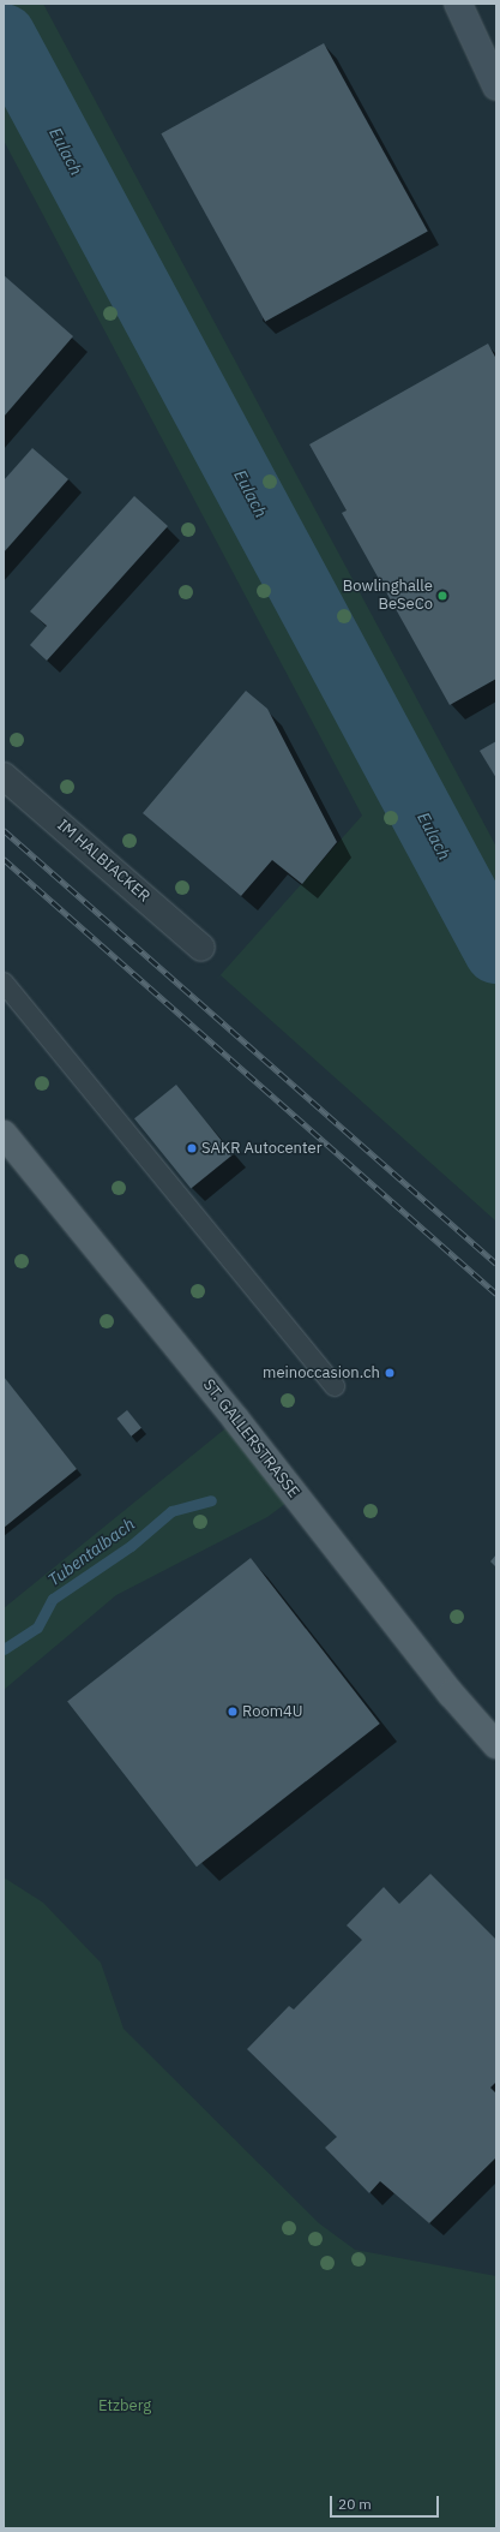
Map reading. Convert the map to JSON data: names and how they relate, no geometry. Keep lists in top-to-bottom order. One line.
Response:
{"streets":{"main road":["ST. GALLERSTRASSE"],"street":["IM HALBIACKER"]},"water":["Eulach","Tubentalbach"],"parks":["Etzberg"],"places":["Bowlinghalle BeSeCo","SAKR Autocenter","meinoccasion.ch","Room4U"],"scale_bar":"20 m"}
